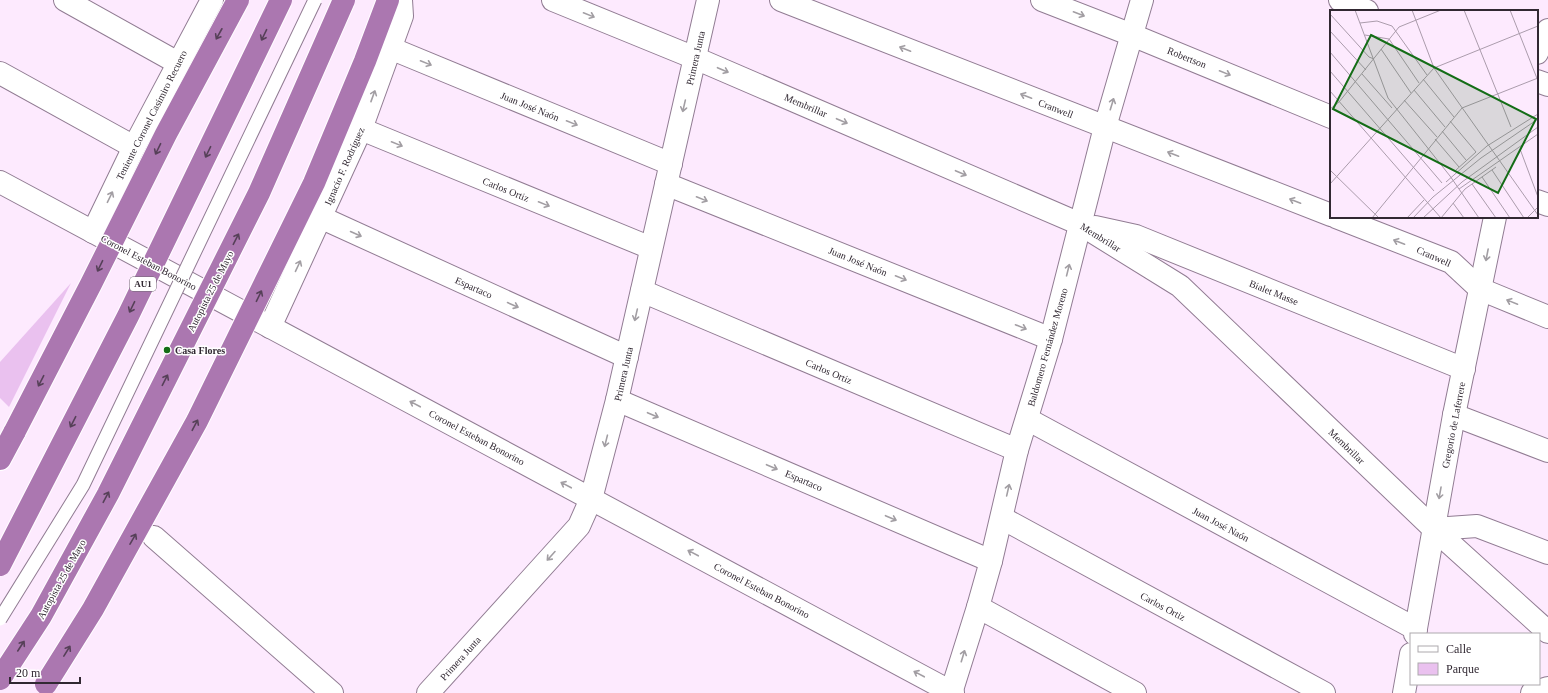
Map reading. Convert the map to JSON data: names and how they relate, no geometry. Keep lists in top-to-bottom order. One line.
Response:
{"streets":{"highway":["AU1","Autopista 25 de Mayo"],"street":["Robertson","Primera Junta","Membrillar","Juan José Naón","Cranwell","Teniente Coronel Casimiro Recuero","Ignacio F. Rodríguez","Carlos Ortiz","Coronel Esteban Bonorino","Espartaco","Bialet Masse","Baldomero Fernández Moreno","Gregorio de Laferrere"]},"crossings":[["Robertson","Baldomero Fernández Moreno"],["Primera Junta","Membrillar"],["Primera Junta","Juan José Naón"],["Primera Junta","Carlos Ortiz"],["Primera Junta","Coronel Esteban Bonorino"],["Primera Junta","Espartaco"],["Membrillar","Bialet Masse"],["Membrillar","Baldomero Fernández Moreno"],["Membrillar","Gregorio de Laferrere"],["Juan José Naón","Ignacio F. Rodríguez"],["Juan José Naón","Baldomero Fernández Moreno"],["Juan José Naón","Gregorio de Laferrere"],["Cranwell","Baldomero Fernández Moreno"],["Cranwell","Gregorio de Laferrere"],["Teniente Coronel Casimiro Recuero","Coronel Esteban Bonorino"],["Ignacio F. Rodríguez","Carlos Ortiz"],["Ignacio F. Rodríguez","Coronel Esteban Bonorino"],["Ignacio F. Rodríguez","Espartaco"],["Carlos Ortiz","Baldomero Fernández Moreno"],["Coronel Esteban Bonorino","Baldomero Fernández Moreno"],["Espartaco","Baldomero Fernández Moreno"],["Bialet Masse","Baldomero Fernández Moreno"],["Bialet Masse","Gregorio de Laferrere"]],"one_way":["Robertson","Primera Junta","Membrillar","Juan José Naón","Cranwell","Teniente Coronel Casimiro Recuero","Ignacio F. Rodríguez","Coronel Esteban Bonorino","Espartaco","Baldomero Fernández Moreno","Gregorio de Laferrere"],"places":["Casa Flores"],"legend":["Calle","Parque"],"scale_bar":"20 m"}
